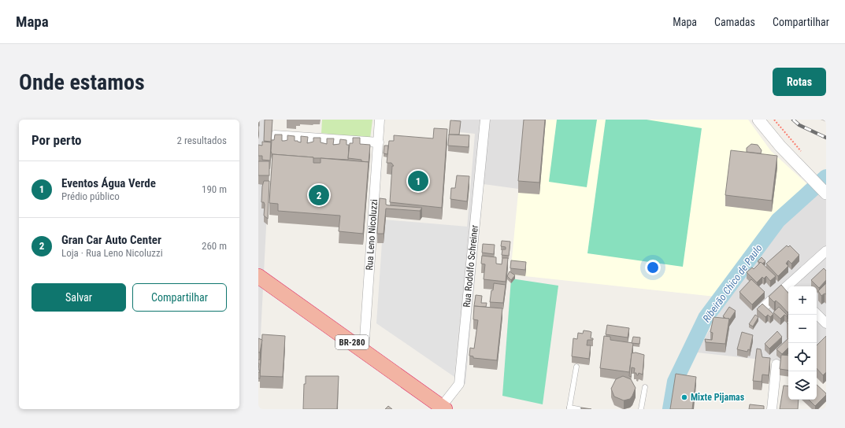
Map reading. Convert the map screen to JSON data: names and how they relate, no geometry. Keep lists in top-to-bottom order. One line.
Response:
{"streets":{"highway":["BR-280"],"street":["Rua Leno Nicoluzzi","Rua Rodolfo Schreiner"]},"crossings":[["Rua Leno Nicoluzzi","BR-280"],["Rua Rodolfo Schreiner","BR-280"]],"water":["Ribeirão Chico de Paulo"],"places":["Mixte Pijamas"],"page":{"header":"Mapa","nav":["Mapa","Camadas","Compartilhar"],"buttons":["Rotas",["Salvar","Compartilhar"]],"title":"Onde estamos","heading":["Por perto","2 resultados"],"list":[{"mark":"1","name":"Eventos Água Verde","note":"Prédio público","value":"190 m"},{"mark":"2","name":"Gran Car Auto Center","note":"Loja · Rua Leno Nicoluzzi","value":"260 m"}],"pins":["1","2"],"map_buttons":["+","−"]}}
